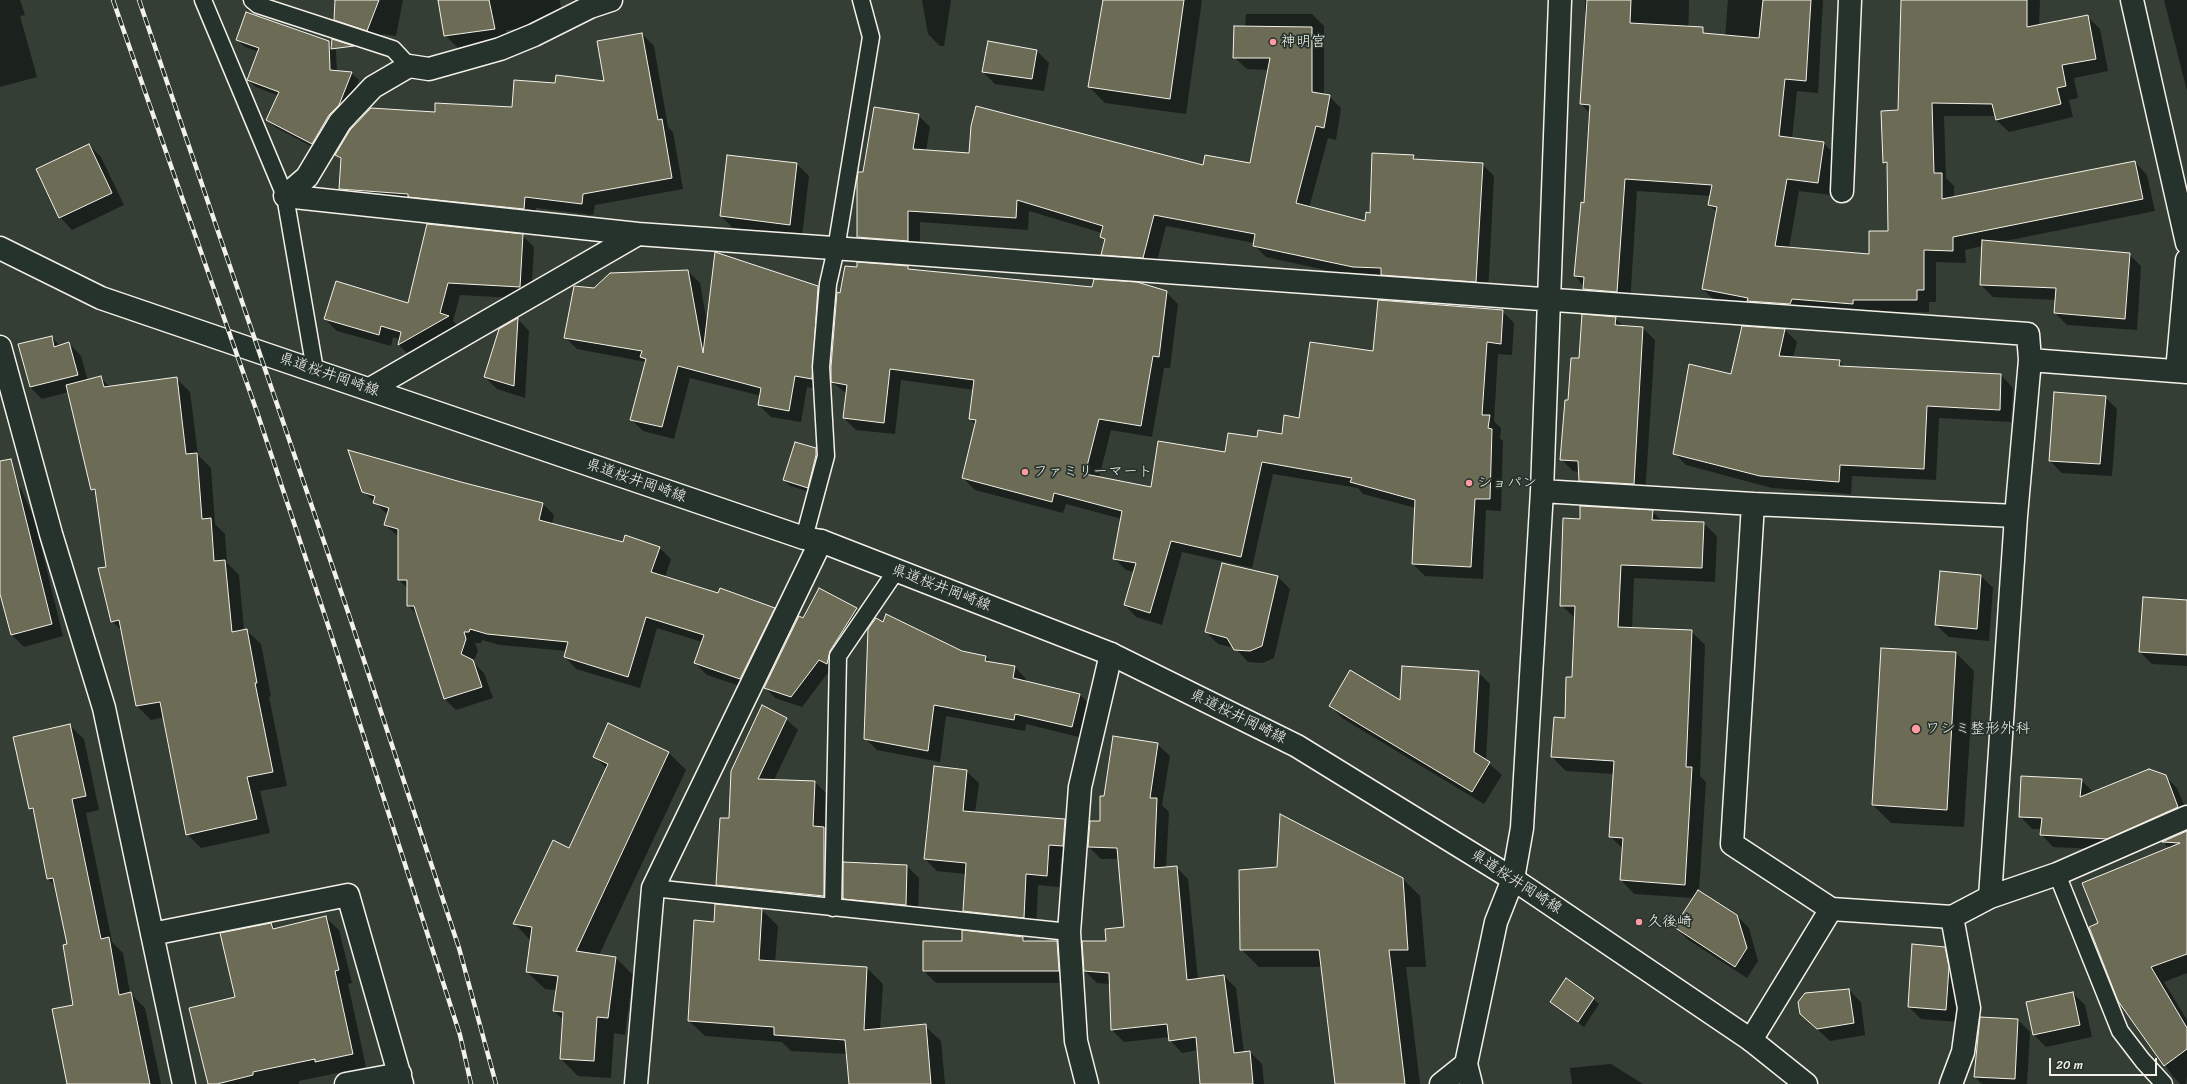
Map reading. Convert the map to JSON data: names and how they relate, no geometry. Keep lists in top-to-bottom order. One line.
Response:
{"streets":{"street":["県道桜井岡崎線"]},"places":["神明宮","ファミリーマート","ショパン","ワシミ整形外科","久後崎"],"scale_bar":"20 m"}
